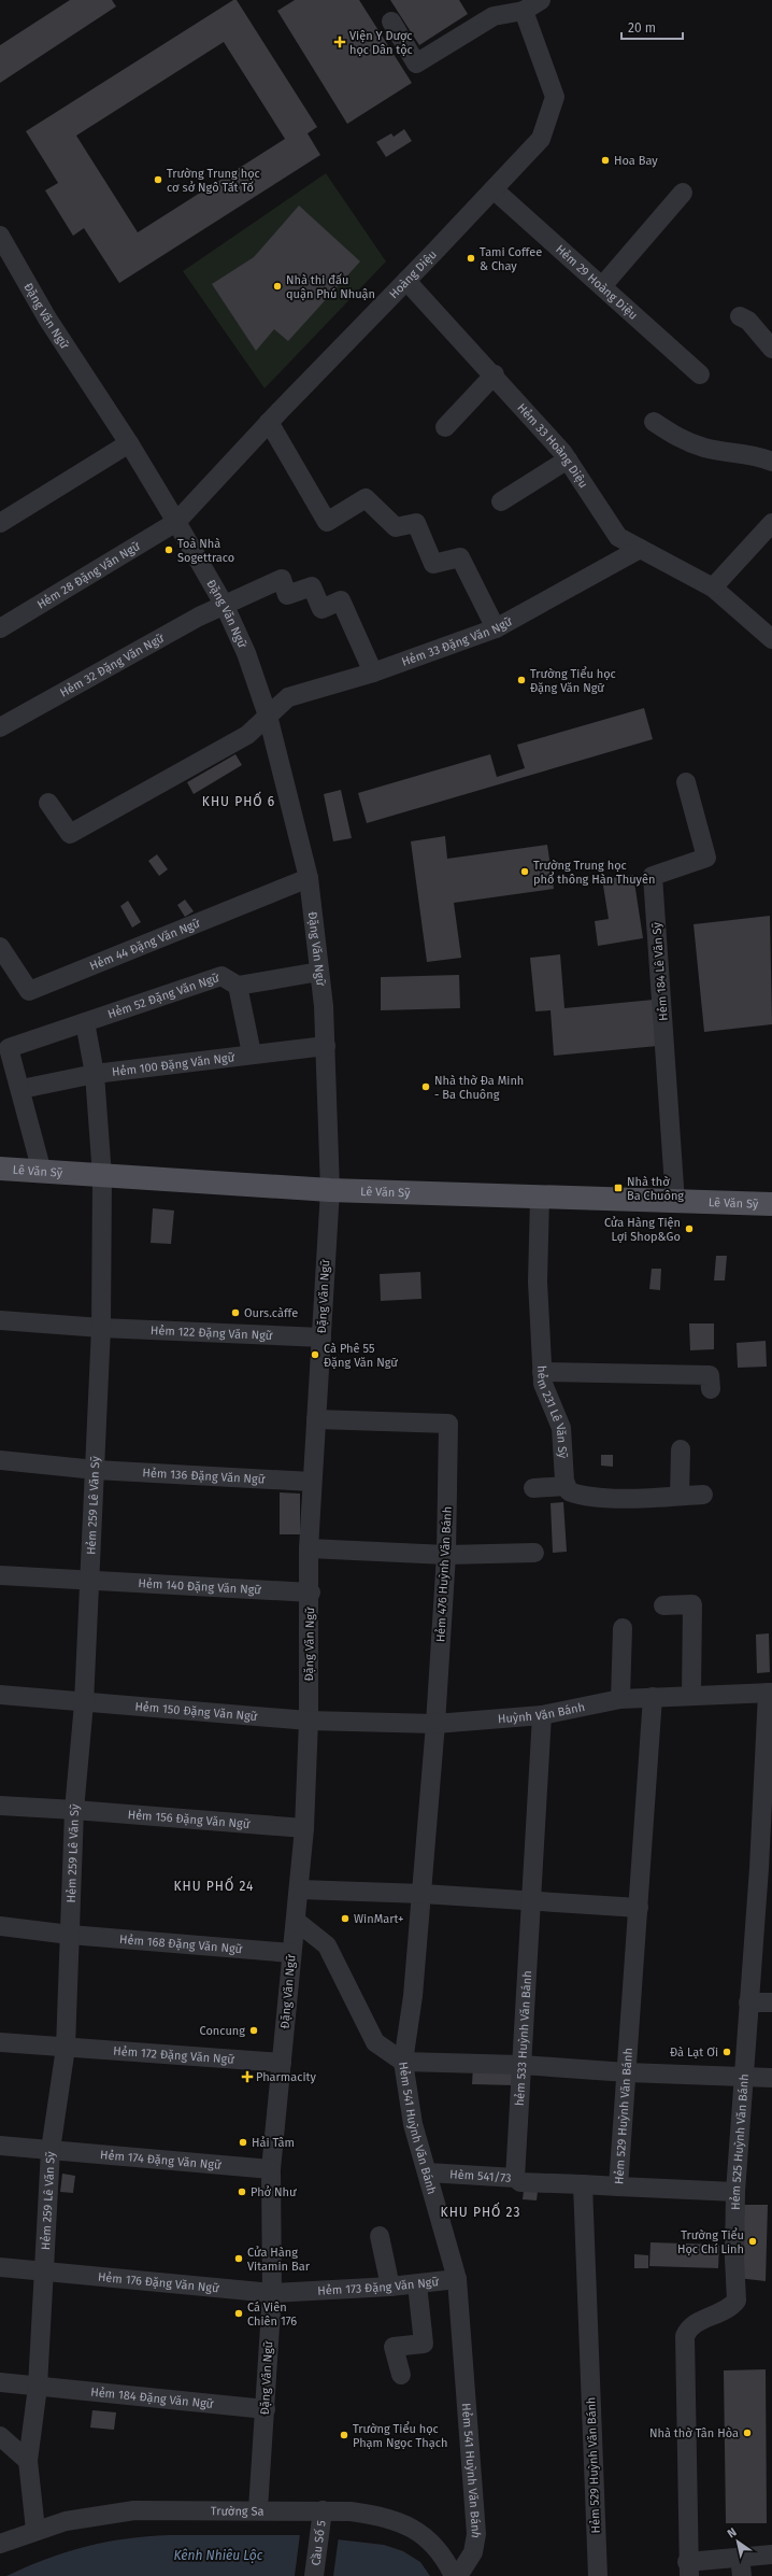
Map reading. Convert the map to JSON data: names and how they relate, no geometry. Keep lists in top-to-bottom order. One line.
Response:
{"streets":{"main road":["Lê Văn Sỹ"],"street":["Hoàng Diệu","Hẻm 29 Hoàng Diệu","Đặng Văn Ngữ","Hẻm 33 Hoàng Diệu","Hẻm 28 Đặng Văn Ngữ","Hẻm 33 Đặng Văn Ngữ","Hẻm 32 Đặng Văn Ngữ","Hẻm 44 Đặng Văn Ngữ","Hẻm 184 Lê Văn Sỹ","Hẻm 52 Đặng Văn Ngữ","Hẻm 100 Đặng Văn Ngữ","Hẻm 122 Đặng Văn Ngữ","hẻm 231 Lê Văn Sỹ","Hẻm 136 Đặng Văn Ngữ","Hẻm 259 Lê Văn Sỹ","Hẻm 476 Huỳnh Văn Bánh","Hẻm 140 Đặng Văn Ngữ","Hẻm 150 Đặng Văn Ngữ","Huỳnh Văn Bánh","Hẻm 156 Đặng Văn Ngữ","Hẻm 168 Đặng Văn Ngữ","hẻm 533 Huỳnh Văn Bánh","Hẻm 172 Đặng Văn Ngữ","Hẻm 529 Huỳnh Văn Bánh","Hẻm 541 Huỳnh Văn Bánh","Hẻm 525 Huỳnh Văn Bánh","Hẻm 174 Đặng Văn Ngữ","Hèm 541/73","Hẻm 176 Đặng Văn Ngữ","Hẻm 173 Đặng Văn Ngữ","Hẻm 184 Đặng Văn Ngữ","Trường Sa","Cầu Số 5"]},"crossings":[["Hoàng Diệu","Hẻm 29 Hoàng Diệu"],["Hoàng Diệu","Đặng Văn Ngữ"],["Hoàng Diệu","Hẻm 33 Hoàng Diệu"],["Hoàng Diệu","Hẻm 28 Đặng Văn Ngữ"],["Đặng Văn Ngữ","Hẻm 28 Đặng Văn Ngữ"],["Đặng Văn Ngữ","Hẻm 33 Đặng Văn Ngữ"],["Đặng Văn Ngữ","Hẻm 32 Đặng Văn Ngữ"],["Đặng Văn Ngữ","Hẻm 44 Đặng Văn Ngữ"],["Đặng Văn Ngữ","Hẻm 52 Đặng Văn Ngữ"],["Đặng Văn Ngữ","Hẻm 100 Đặng Văn Ngữ"],["Đặng Văn Ngữ","Lê Văn Sỹ"],["Đặng Văn Ngữ","Hẻm 122 Đặng Văn Ngữ"],["Đặng Văn Ngữ","Hẻm 136 Đặng Văn Ngữ"],["Đặng Văn Ngữ","Hẻm 476 Huỳnh Văn Bánh"],["Đặng Văn Ngữ","Hẻm 140 Đặng Văn Ngữ"],["Đặng Văn Ngữ","Hẻm 150 Đặng Văn Ngữ"],["Đặng Văn Ngữ","Huỳnh Văn Bánh"],["Đặng Văn Ngữ","Hẻm 156 Đặng Văn Ngữ"],["Đặng Văn Ngữ","Hẻm 168 Đặng Văn Ngữ"],["Đặng Văn Ngữ","Hẻm 172 Đặng Văn Ngữ"],["Đặng Văn Ngữ","Hẻm 174 Đặng Văn Ngữ"],["Đặng Văn Ngữ","Hẻm 176 Đặng Văn Ngữ"],["Đặng Văn Ngữ","Hẻm 173 Đặng Văn Ngữ"],["Đặng Văn Ngữ","Hẻm 184 Đặng Văn Ngữ"],["Đặng Văn Ngữ","Trường Sa"],["Hẻm 33 Hoàng Diệu","Hẻm 33 Đặng Văn Ngữ"],["Hẻm 33 Đặng Văn Ngữ","Hẻm 32 Đặng Văn Ngữ"],["Hẻm 184 Lê Văn Sỹ","Lê Văn Sỹ"],["Hẻm 52 Đặng Văn Ngữ","Hẻm 100 Đặng Văn Ngữ"],["Hẻm 52 Đặng Văn Ngữ","Hẻm 259 Lê Văn Sỹ"],["Hẻm 100 Đặng Văn Ngữ","Hẻm 259 Lê Văn Sỹ"],["Lê Văn Sỹ","hẻm 231 Lê Văn Sỹ"],["Lê Văn Sỹ","Hẻm 259 Lê Văn Sỹ"],["Hẻm 122 Đặng Văn Ngữ","Hẻm 259 Lê Văn Sỹ"],["Hẻm 136 Đặng Văn Ngữ","Hẻm 259 Lê Văn Sỹ"],["Hẻm 259 Lê Văn Sỹ","Hẻm 140 Đặng Văn Ngữ"],["Hẻm 259 Lê Văn Sỹ","Hẻm 150 Đặng Văn Ngữ"],["Hẻm 259 Lê Văn Sỹ","Hẻm 156 Đặng Văn Ngữ"],["Hẻm 259 Lê Văn Sỹ","Hẻm 168 Đặng Văn Ngữ"],["Hẻm 259 Lê Văn Sỹ","Hẻm 172 Đặng Văn Ngữ"],["Hẻm 259 Lê Văn Sỹ","Hẻm 174 Đặng Văn Ngữ"],["Hẻm 259 Lê Văn Sỹ","Hẻm 176 Đặng Văn Ngữ"],["Hẻm 259 Lê Văn Sỹ","Hẻm 184 Đặng Văn Ngữ"],["Hẻm 259 Lê Văn Sỹ","Trường Sa"],["Hẻm 476 Huỳnh Văn Bánh","Huỳnh Văn Bánh"],["Hẻm 476 Huỳnh Văn Bánh","Hẻm 541 Huỳnh Văn Bánh"],["Hẻm 150 Đặng Văn Ngữ","Huỳnh Văn Bánh"],["Huỳnh Văn Bánh","hẻm 533 Huỳnh Văn Bánh"],["Huỳnh Văn Bánh","Hẻm 529 Huỳnh Văn Bánh"],["Huỳnh Văn Bánh","Hẻm 541 Huỳnh Văn Bánh"],["Huỳnh Văn Bánh","Hẻm 525 Huỳnh Văn Bánh"],["hẻm 533 Huỳnh Văn Bánh","Hèm 541/73"],["Hẻm 529 Huỳnh Văn Bánh","Hèm 541/73"],["Hẻm 541 Huỳnh Văn Bánh","Hèm 541/73"],["Hẻm 541 Huỳnh Văn Bánh","Hẻm 173 Đặng Văn Ngữ"],["Hẻm 176 Đặng Văn Ngữ","Hẻm 173 Đặng Văn Ngữ"],["Trường Sa","Cầu Số 5"]],"districts":["KHU PHỐ 6","KHU PHỐ 24","KHU PHỐ 23"],"water":["Kênh Nhiêu Lộc"],"places":{"health":["Viện Y Dược học Dân tộc","Pharmacity"],"other":["Hoa Bay","Trường Trung học cơ sở Ngô Tất Tố","Tami Coffee & Chay","Nhà thi đấu quận Phú Nhuận","Toà Nhà Sogettraco","Trường Tiểu học Đặng Văn Ngữ","Trường Trung học phổ thông Hàn Thuyên","Nhà thờ Đa Minh - Ba Chuông","Cửa Hàng Tiện Lợi Shop&Go","Ours.càffe","Cà Phê 55 Đặng Văn Ngữ","WinMart+","Concung","Đà Lạt Ơi","Hải Tâm","Phở Như","Trường Tiểu Học Chí Linh","Cửa Hàng Vitamin Bar","Cá Viên Chiên 176","Nhà thờ Tân Hòa","Trường Tiểu học Phạm Ngọc Thạch"],"transit":["Nhà thờ Ba Chuông"]},"scale_bar":"20 m","north":"top left"}
